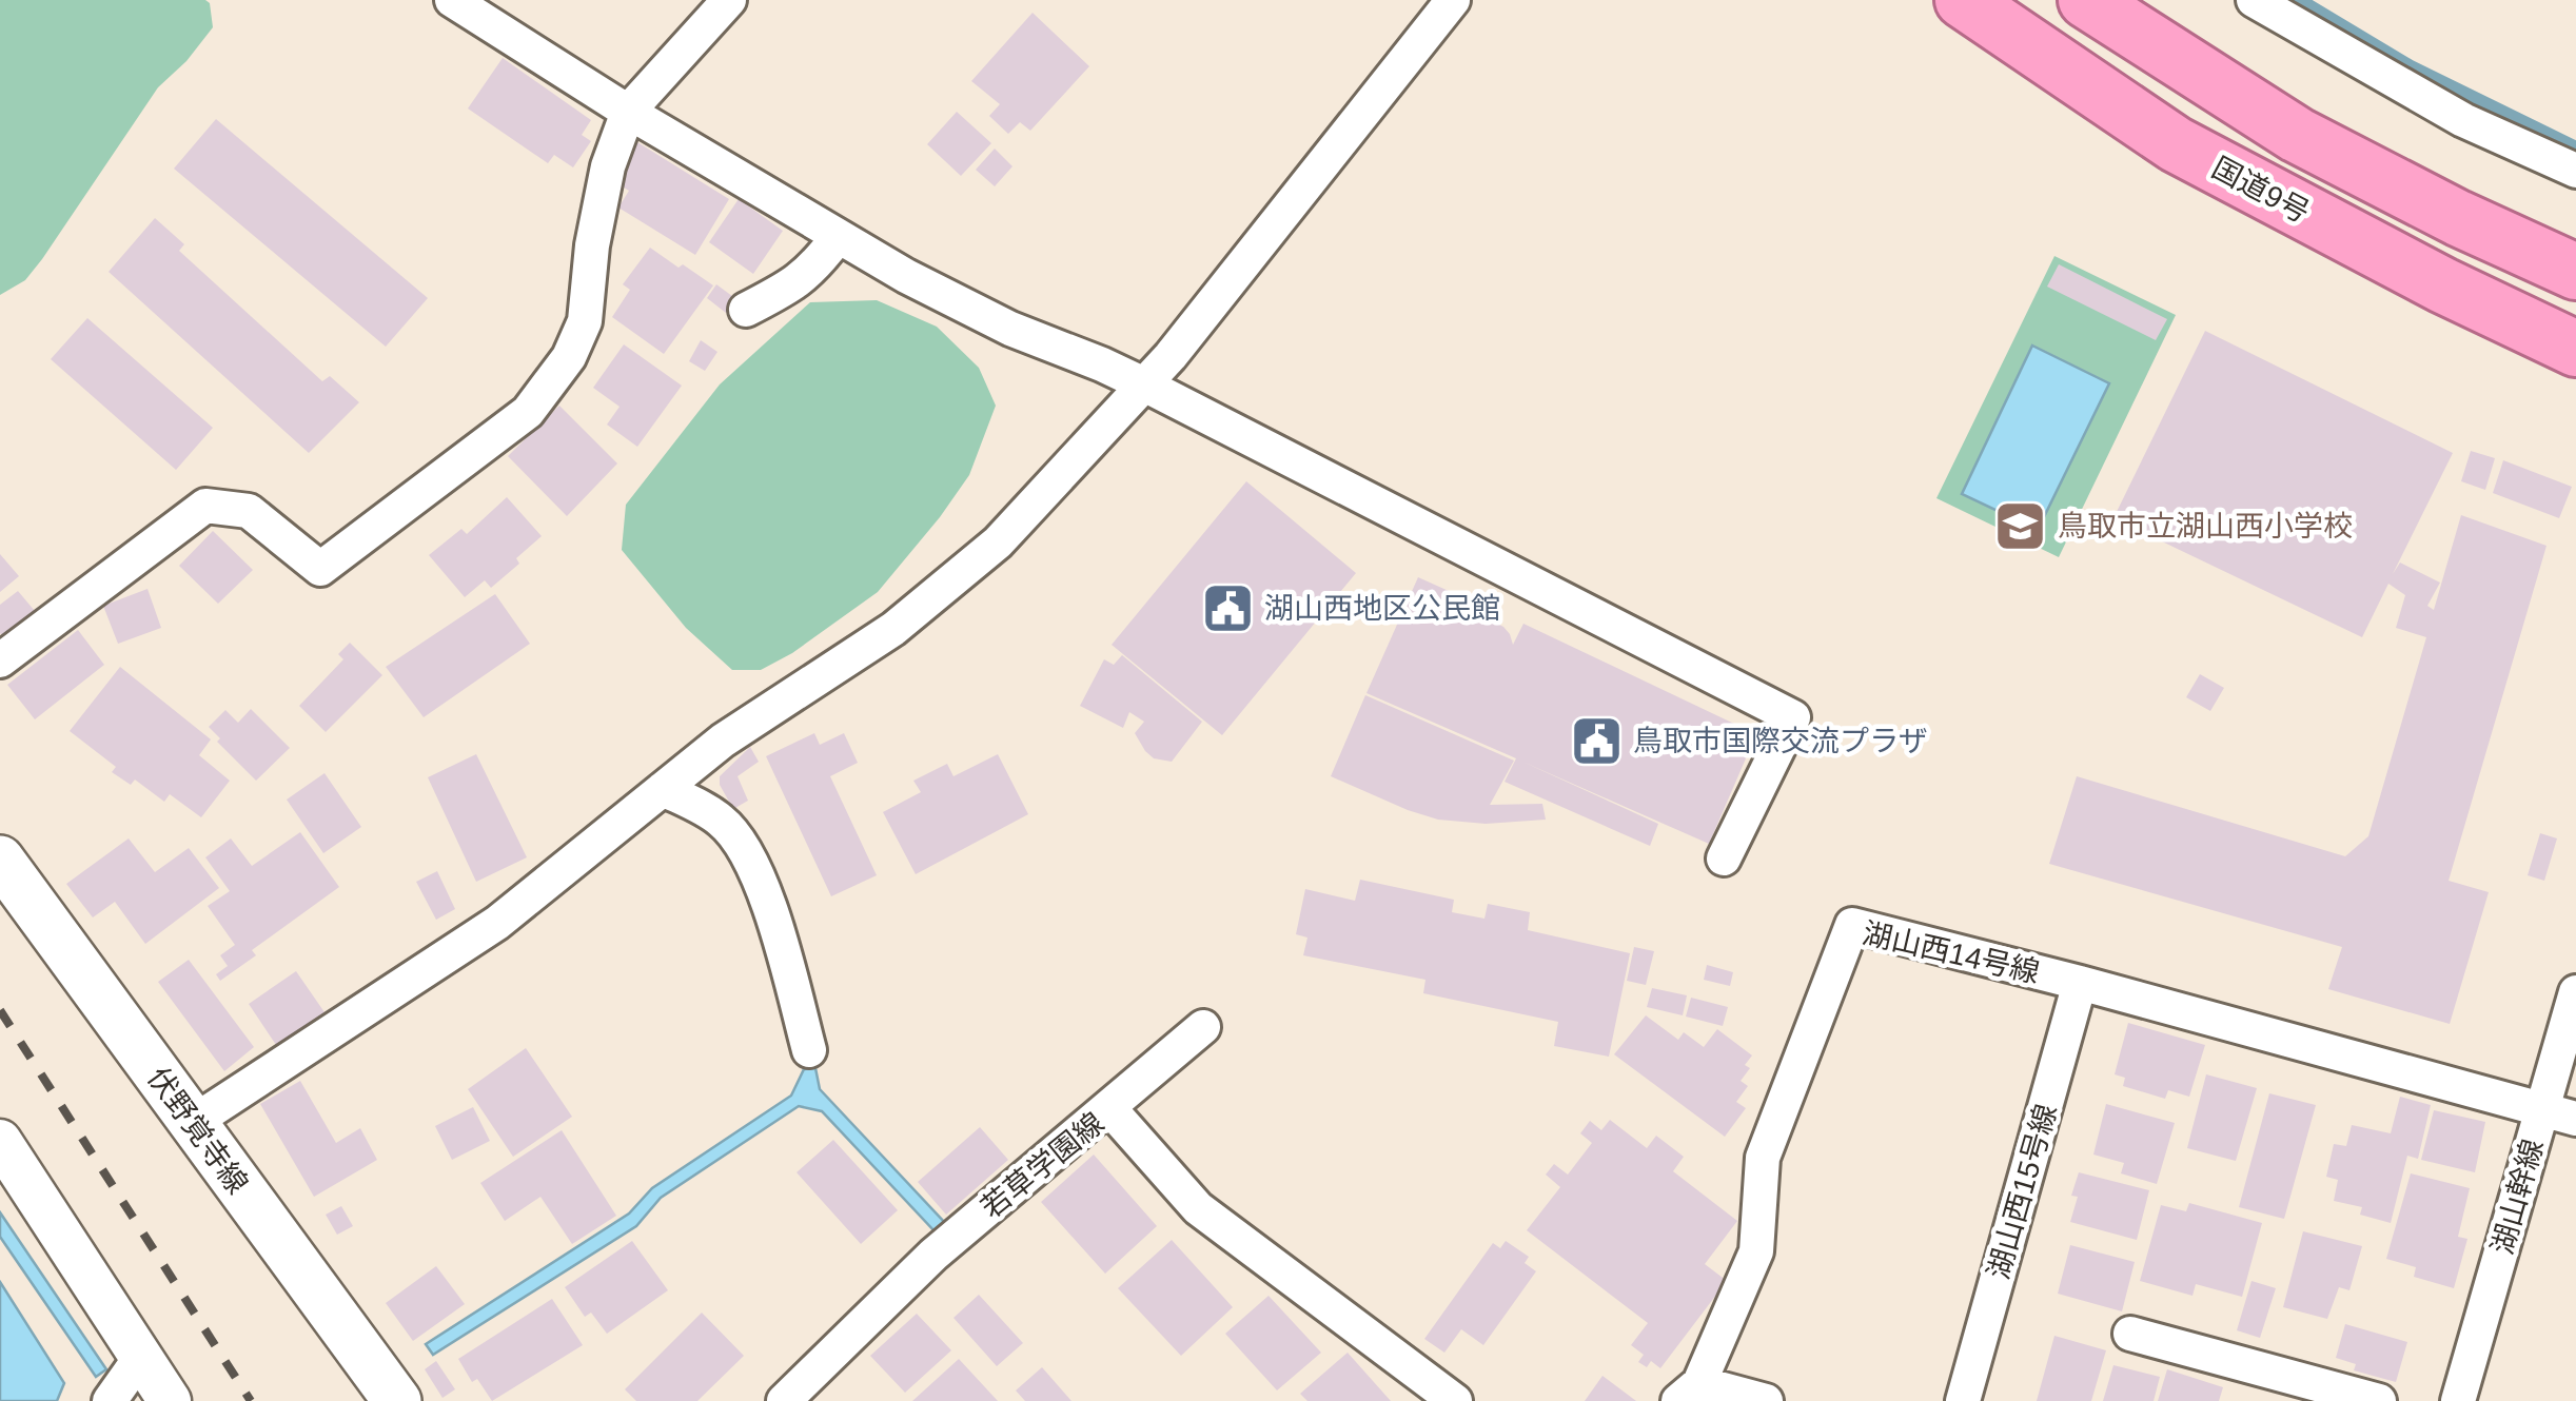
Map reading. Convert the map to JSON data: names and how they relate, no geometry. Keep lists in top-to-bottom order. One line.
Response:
{"streets":{"highway":["国道9号"],"main road":["伏野覚寺線"],"street":["湖山西14号線","若草学園線","湖山西15号線","湖山幹線"]},"crossings":[["湖山西14号線","湖山西15号線"],["湖山西14号線","湖山幹線"]],"places":{"school or university":["鳥取市立湖山西小学校"],"public building":["湖山西地区公民館","鳥取市国際交流プラザ"]}}
